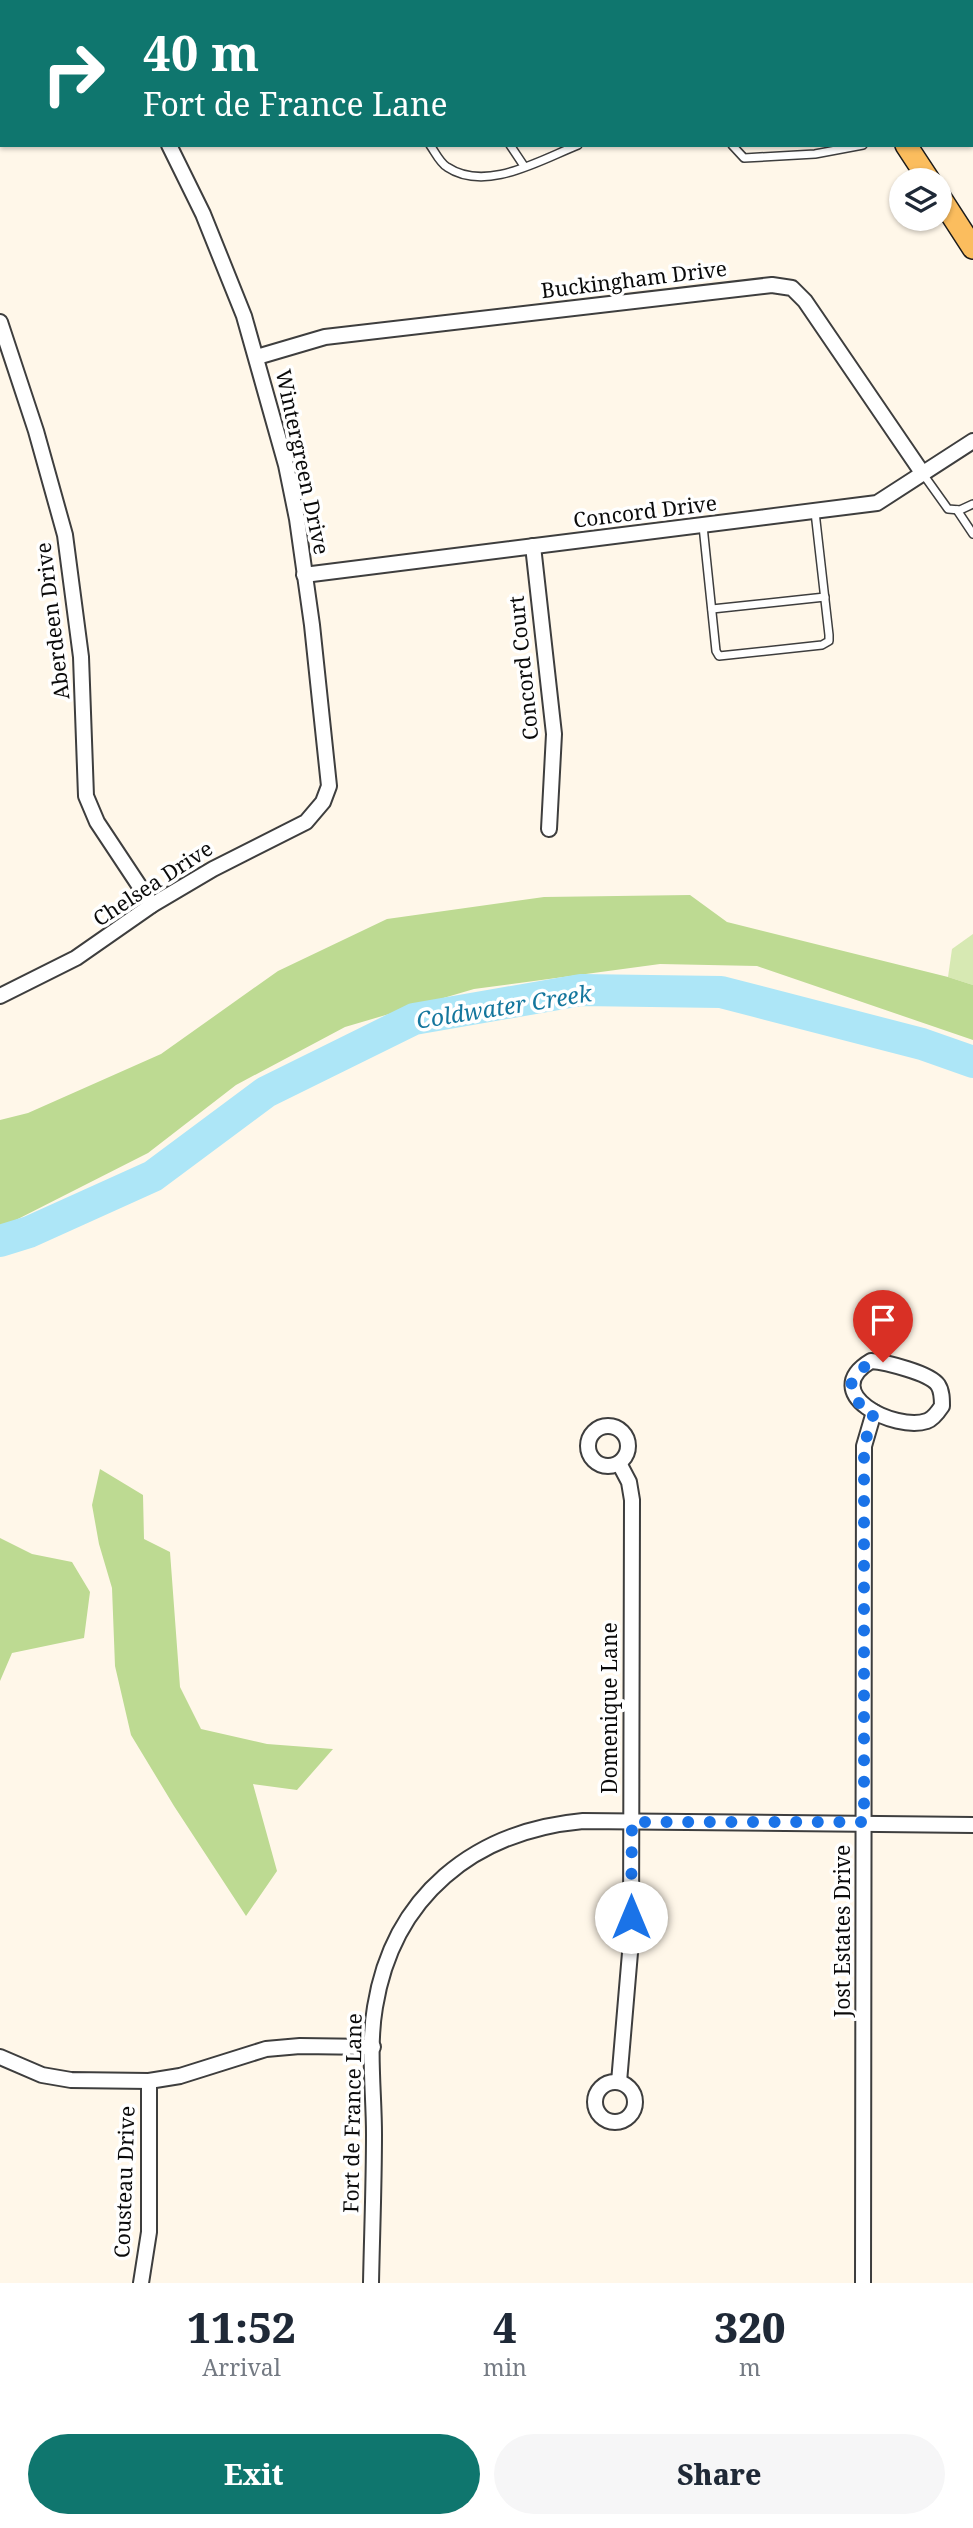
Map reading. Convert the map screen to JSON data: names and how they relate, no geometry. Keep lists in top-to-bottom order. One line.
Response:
{"streets":{"street":["Buckingham Drive","Wintergreen Drive","Concord Drive","Aberdeen Drive","Concord Court","Chelsea Drive","Domenique Lane","Jost Estates Drive","Fort de France Lane","Cousteau Drive"]},"crossings":[["Buckingham Drive","Wintergreen Drive"],["Buckingham Drive","Concord Drive"],["Wintergreen Drive","Concord Drive"],["Wintergreen Drive","Chelsea Drive"],["Concord Drive","Concord Court"],["Aberdeen Drive","Chelsea Drive"],["Domenique Lane","Fort de France Lane"],["Jost Estates Drive","Fort de France Lane"]],"water":["Coldwater Creek"],"page":{"turn":["40 m","Fort de France Lane"],"eta":["11:52","Arrival","4","min","320","m"],"buttons":["Exit","Share"]}}
